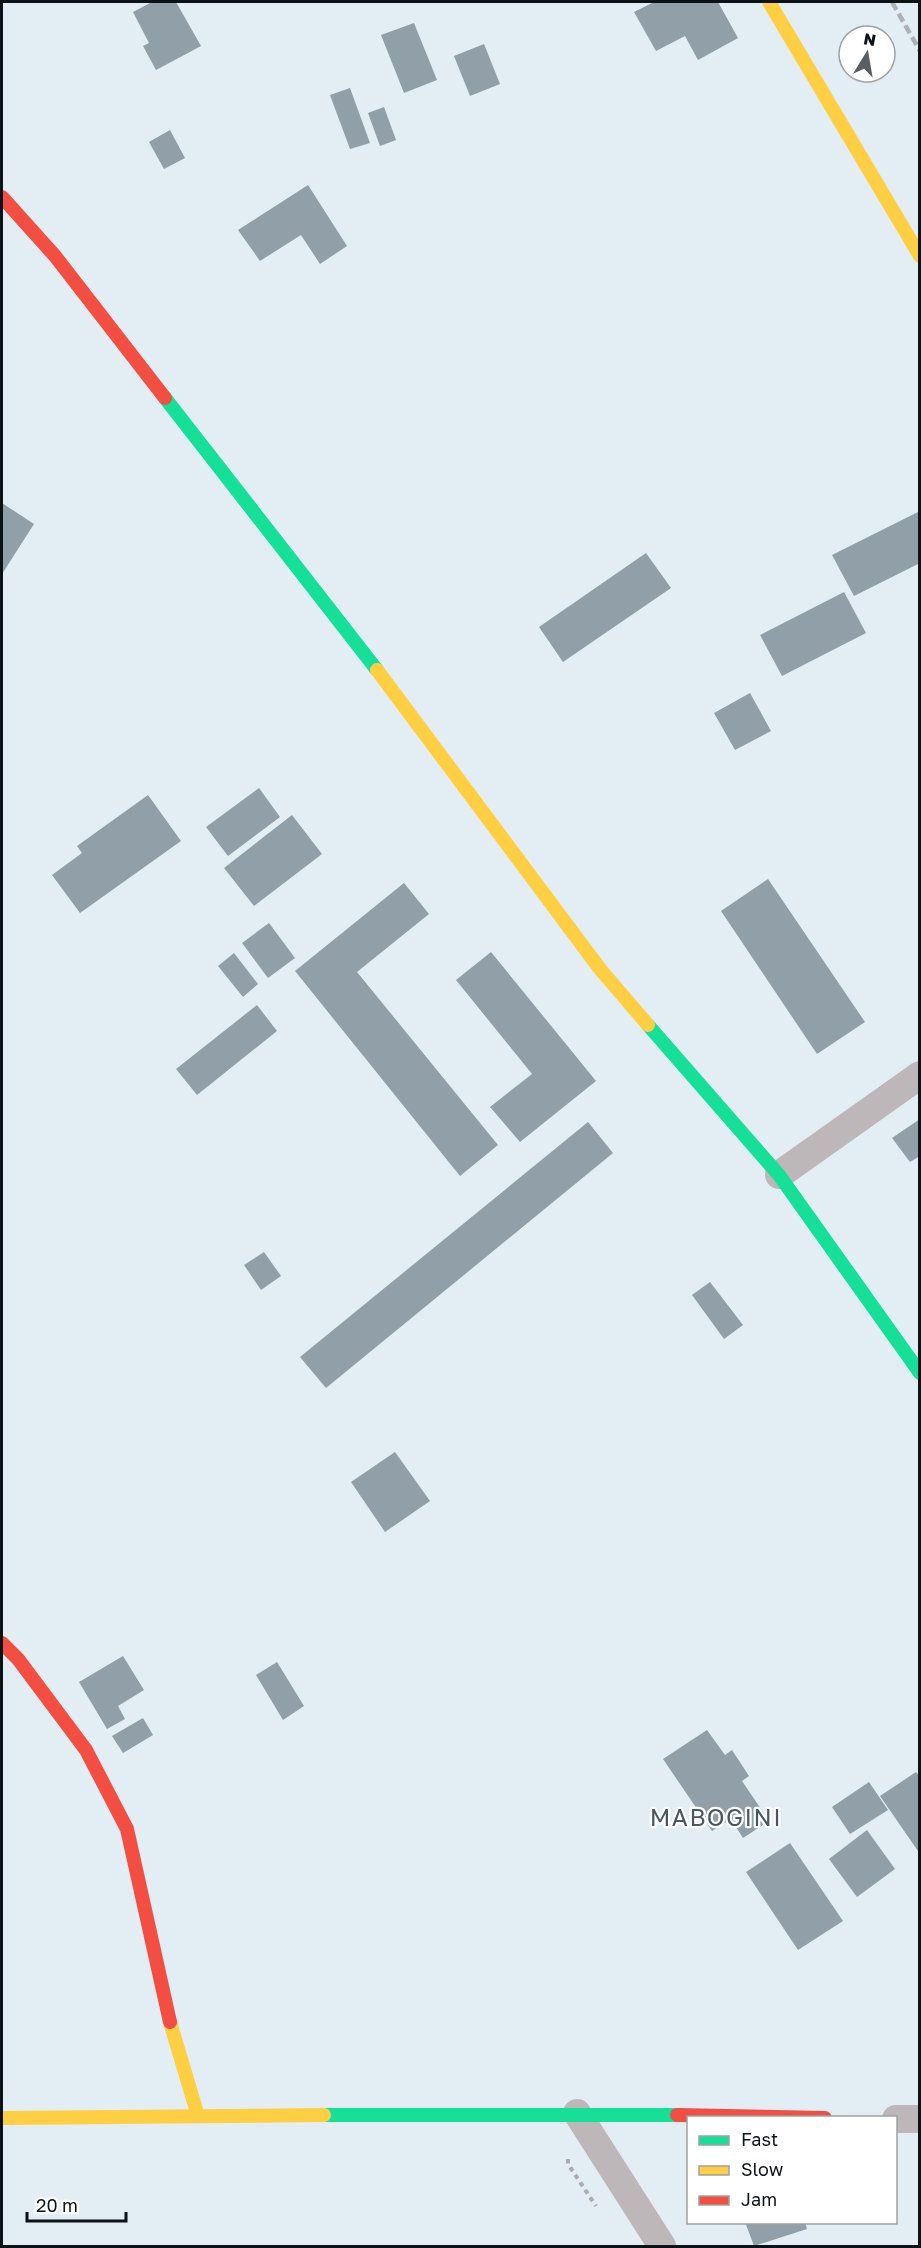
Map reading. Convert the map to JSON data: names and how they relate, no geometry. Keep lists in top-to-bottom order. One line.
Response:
{"districts":["MABOGINI"],"legend":["Fast","Slow","Jam"],"scale_bar":"20 m","north":"top"}
